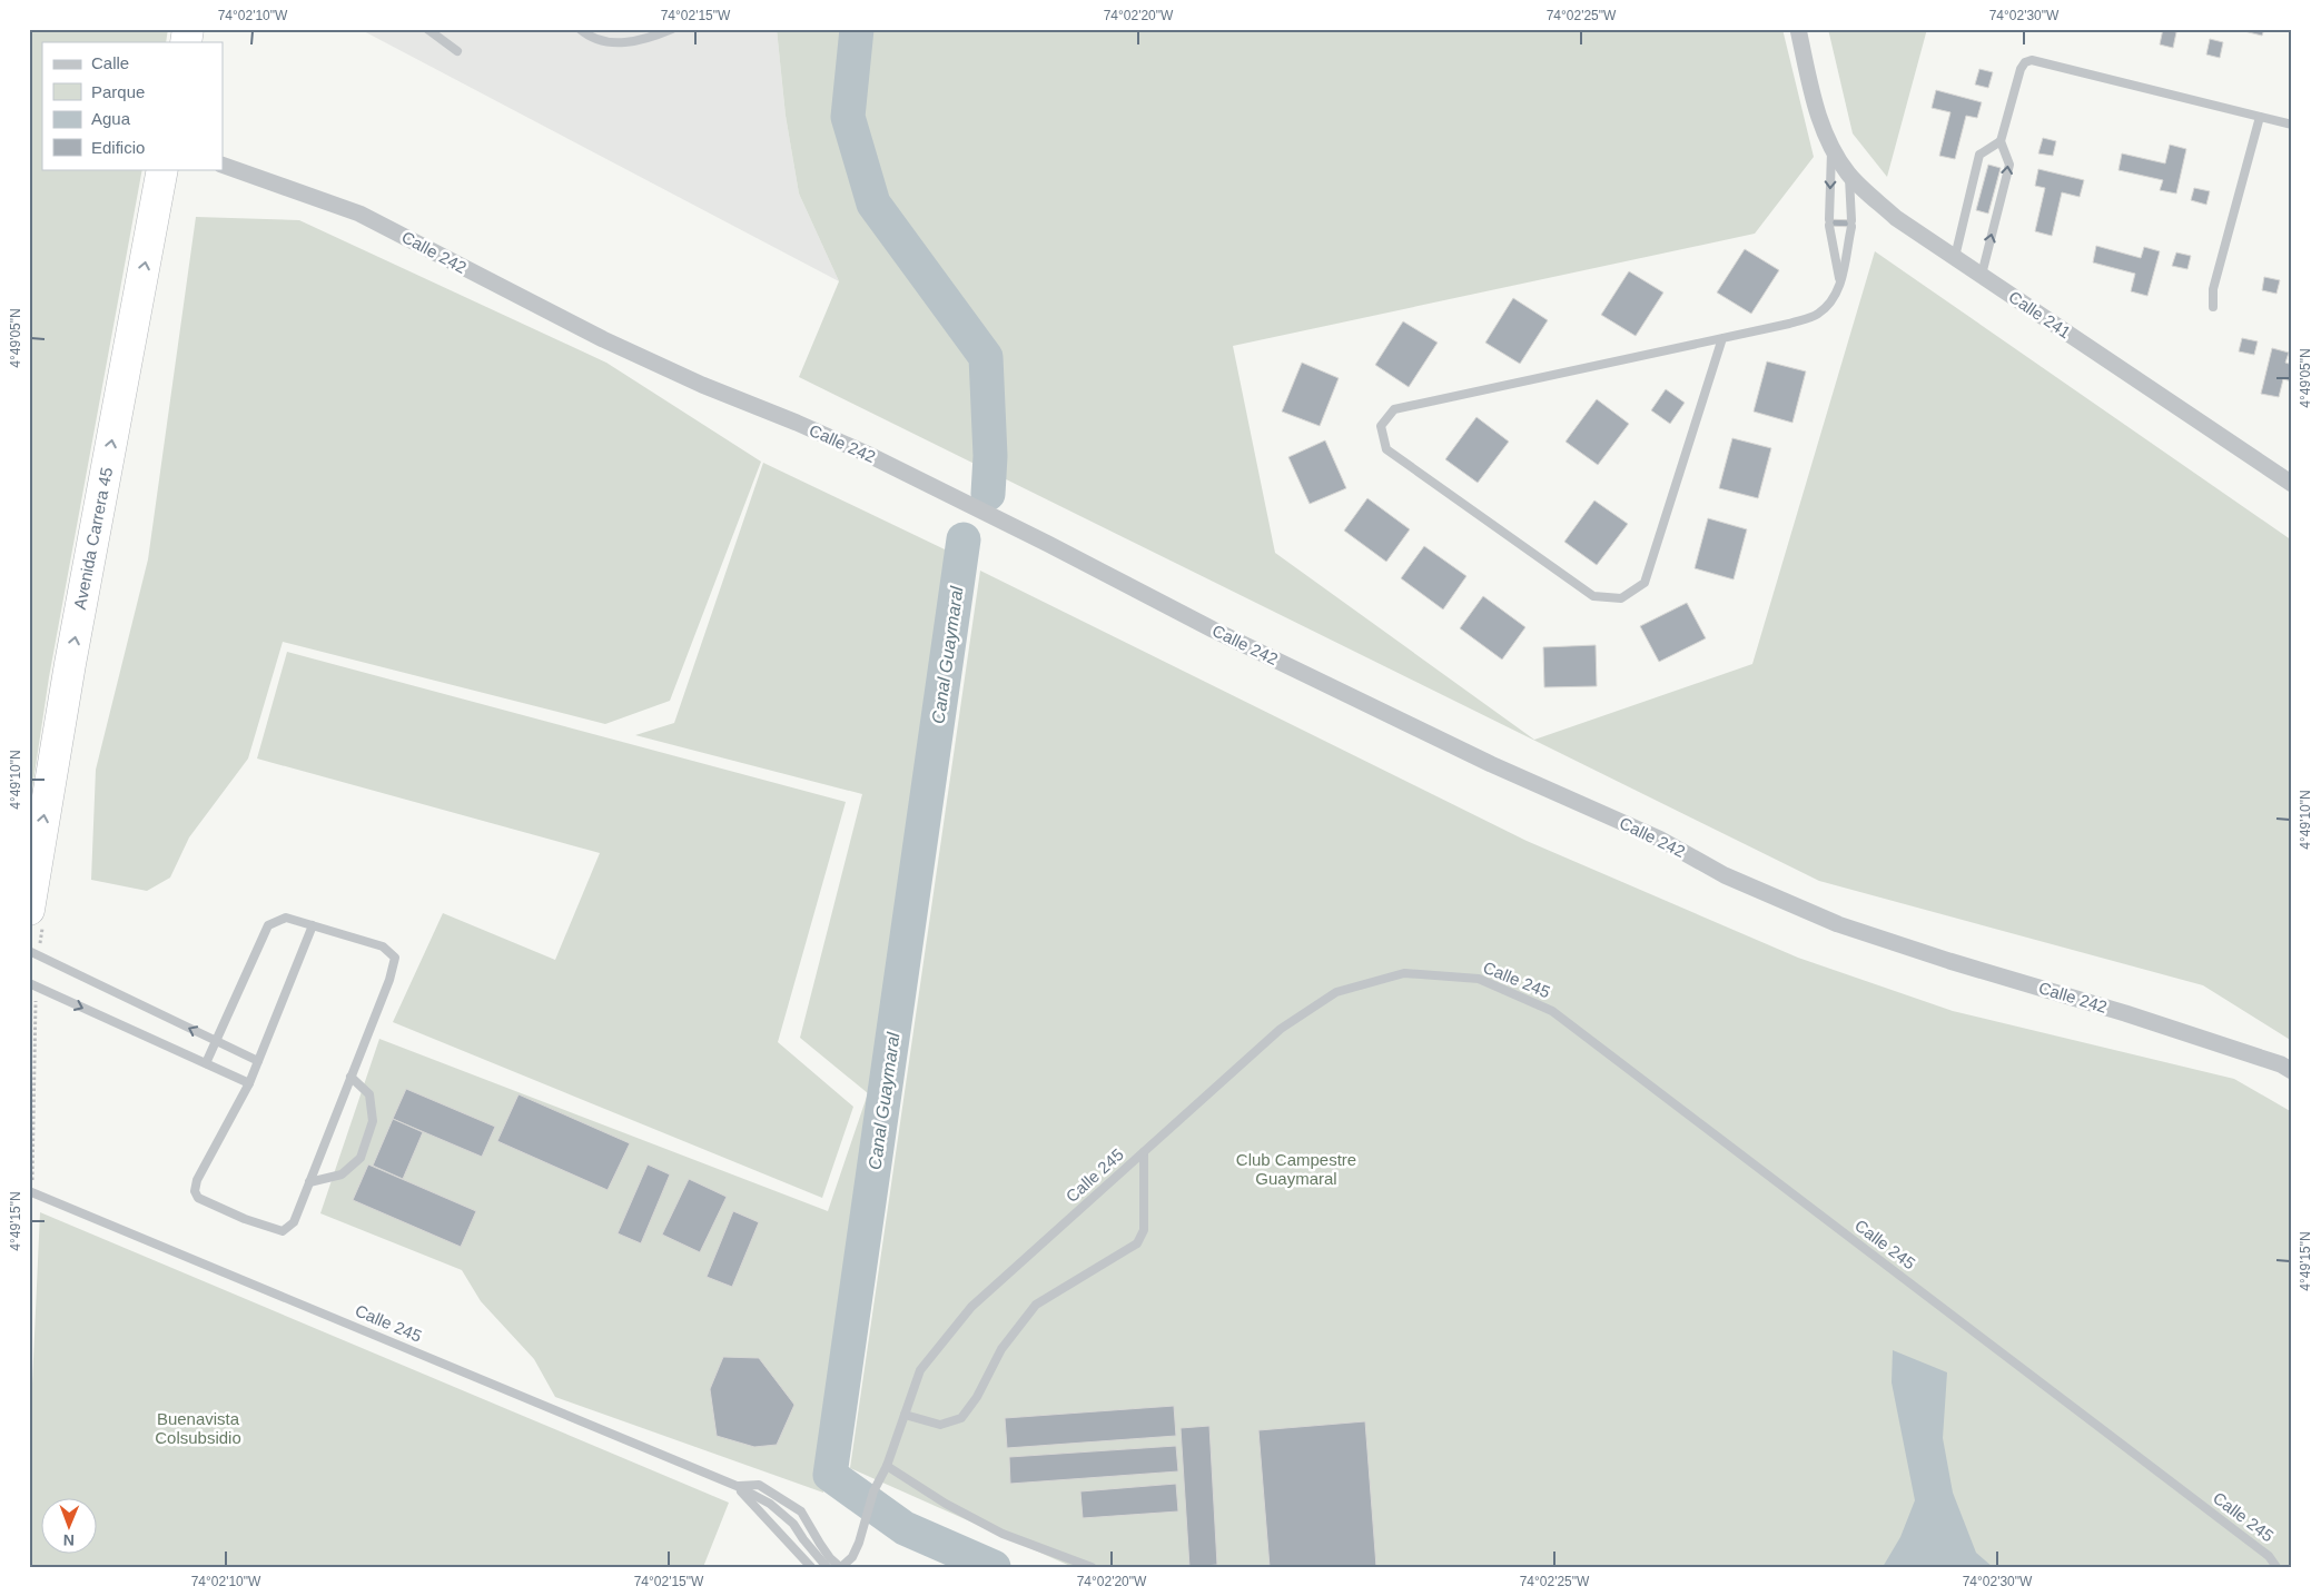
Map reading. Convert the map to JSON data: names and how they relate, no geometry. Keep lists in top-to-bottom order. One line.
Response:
{"streets":{"highway":["Avenida Carrera 45"],"street":["Calle 242","Calle 241"],"lane":["Calle 245"]},"one_way":["Avenida Carrera 45"],"water":["Canal Guaymaral"],"parks":["Club Campestre Guaymaral","Buenavista Colsubsidio"],"legend":["Calle","Parque","Agua","Edificio"],"north":"bottom","coordinates":["74°02'10\"W","74°02'15\"W","74°02'20\"W","74°02'25\"W","74°02'30\"W","4°49'05\"N","4°49'10\"N","4°49'15\"N"]}
